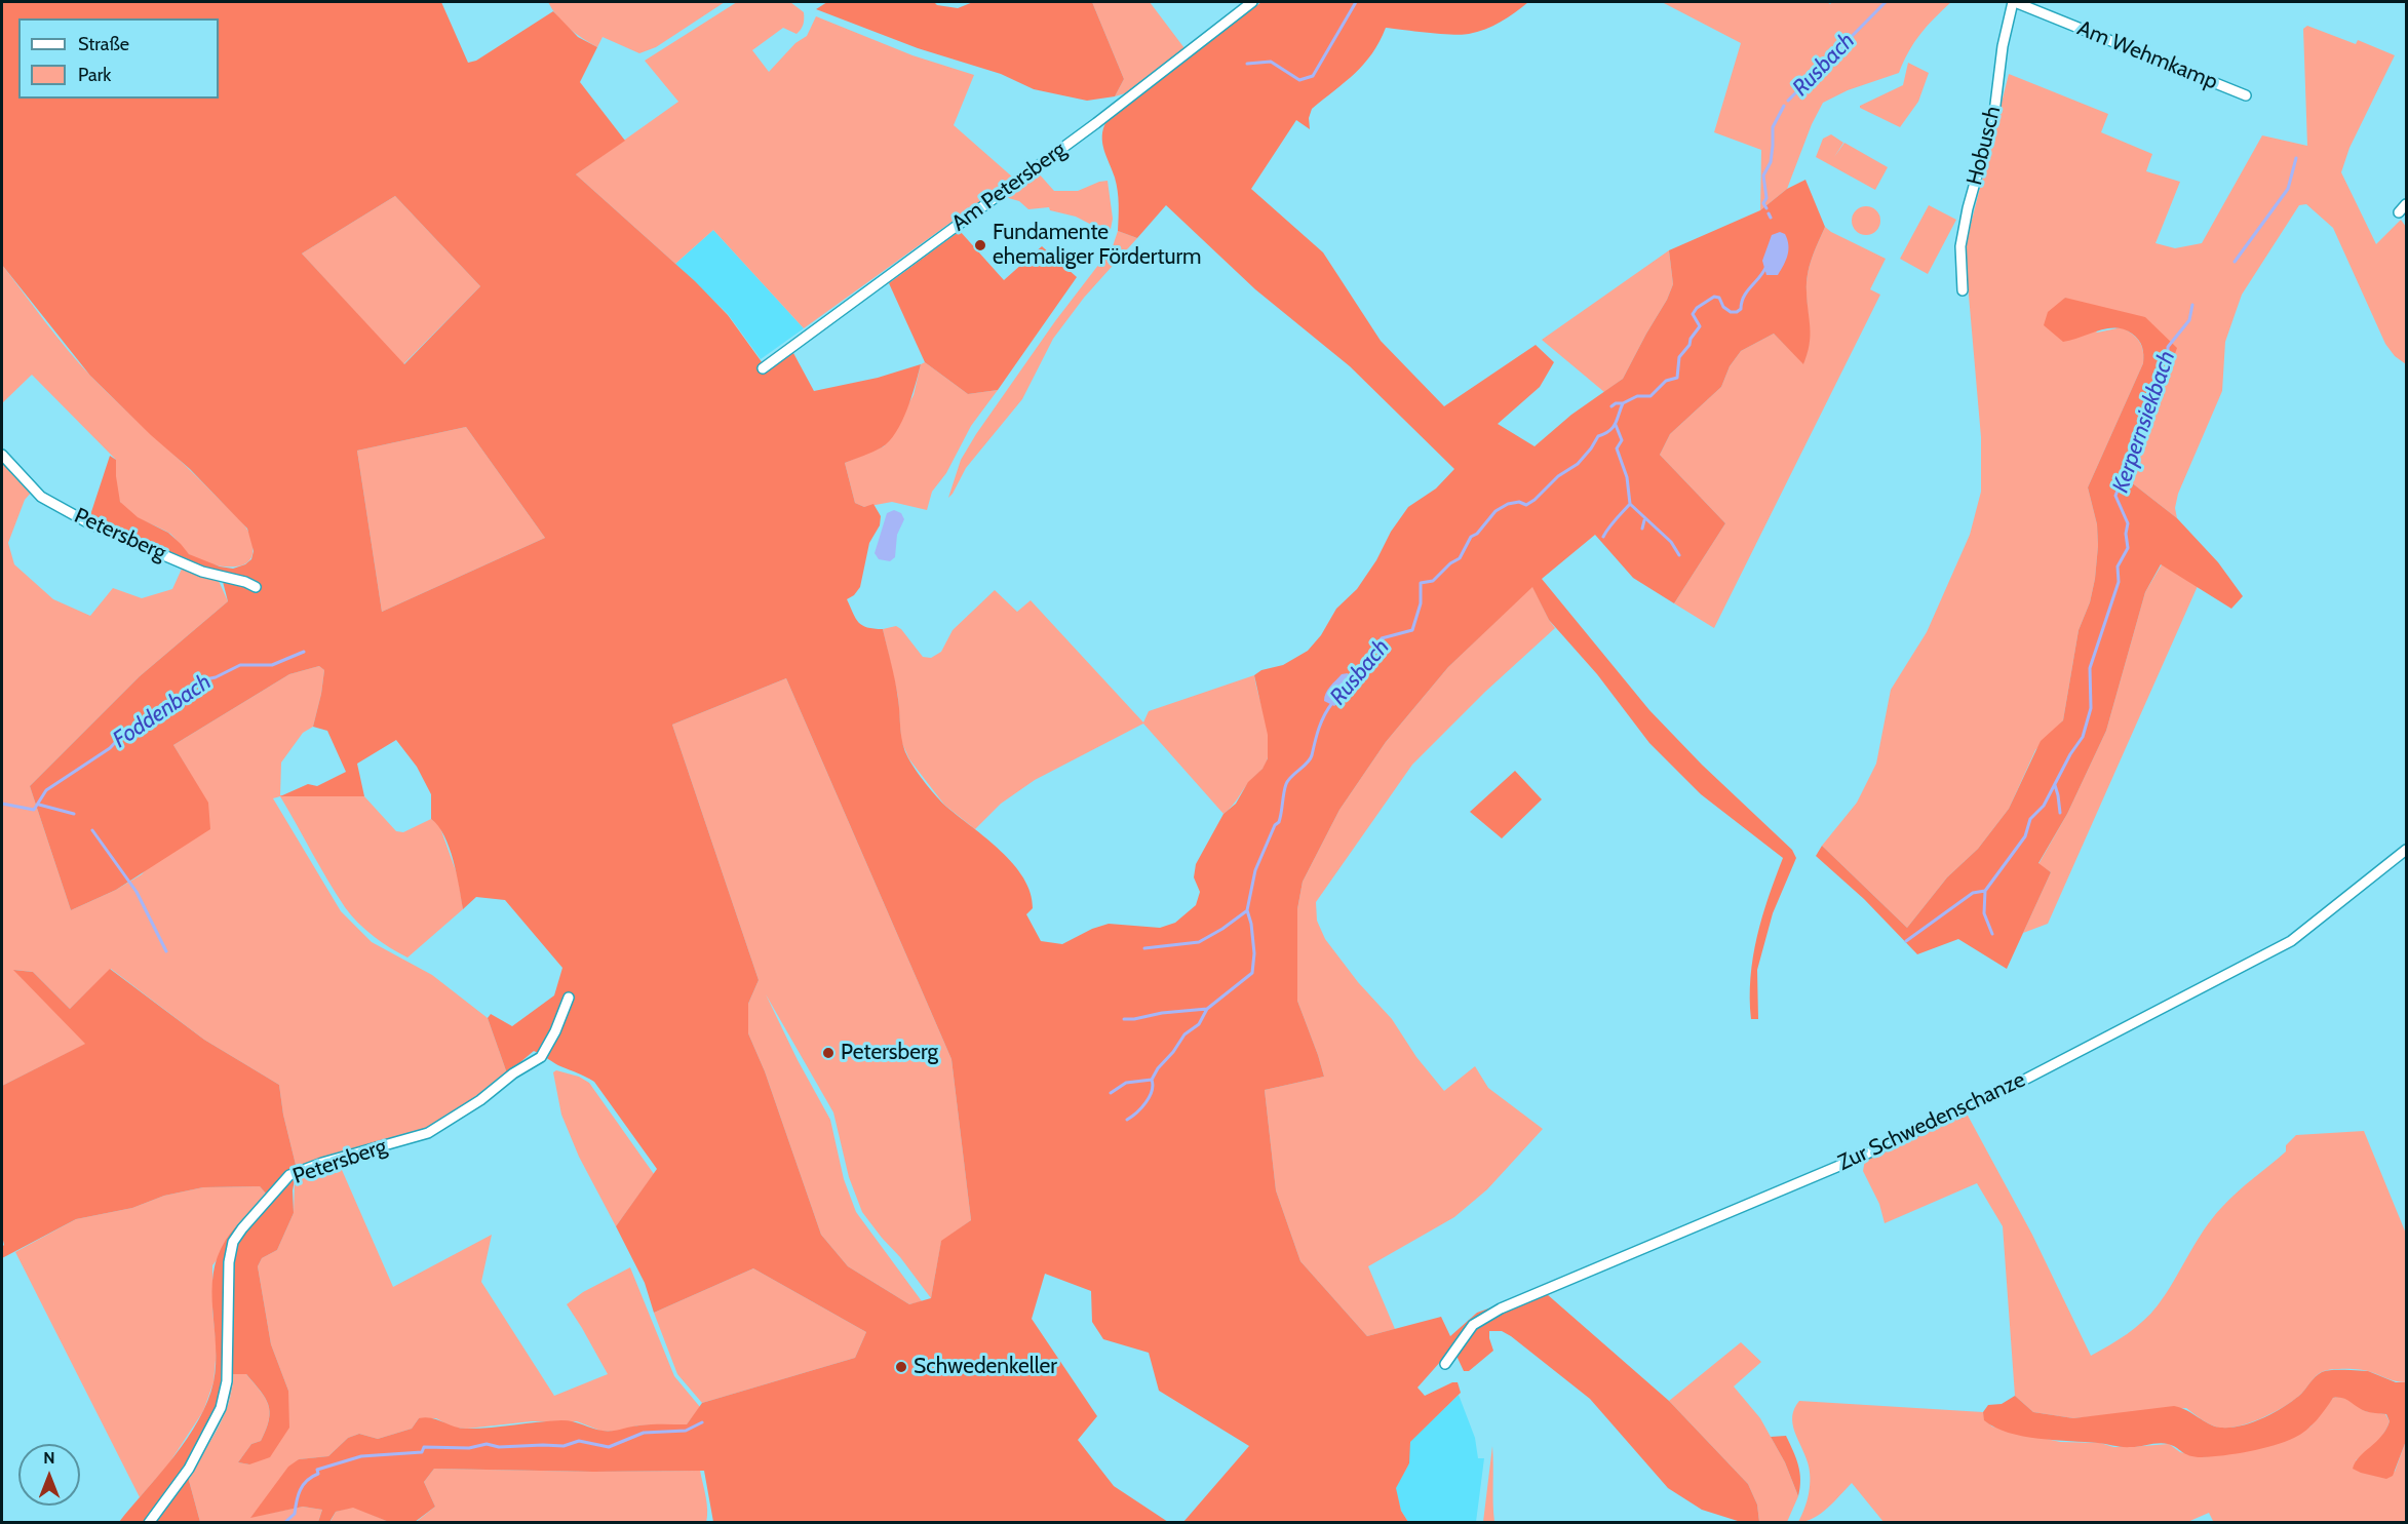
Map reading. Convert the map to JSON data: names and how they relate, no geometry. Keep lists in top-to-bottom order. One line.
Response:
{"streets":{"street":["Am Wehmkamp","Hobusch","Am Petersberg","Petersberg","Zur Schwedenschanze"]},"crossings":[["Am Wehmkamp","Hobusch"]],"water":["Rusbach","Kerpernsiekbach","Foddenbach"],"places":["Fundamente ehemaliger Förderturm","Petersberg","Schwedenkeller"],"legend":["Straße","Park"],"north":"top"}
